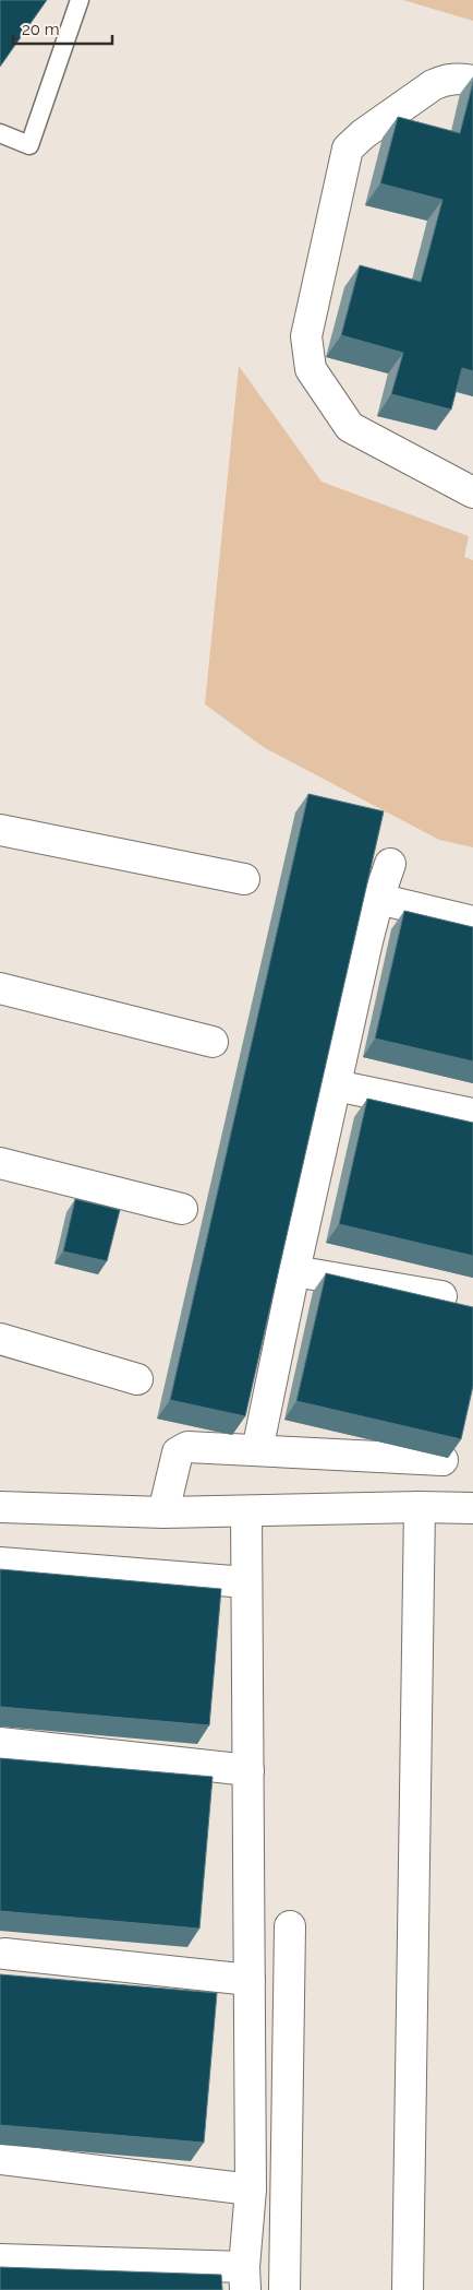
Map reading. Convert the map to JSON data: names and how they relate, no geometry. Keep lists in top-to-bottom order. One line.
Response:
{"scale_bar":"20 m"}
